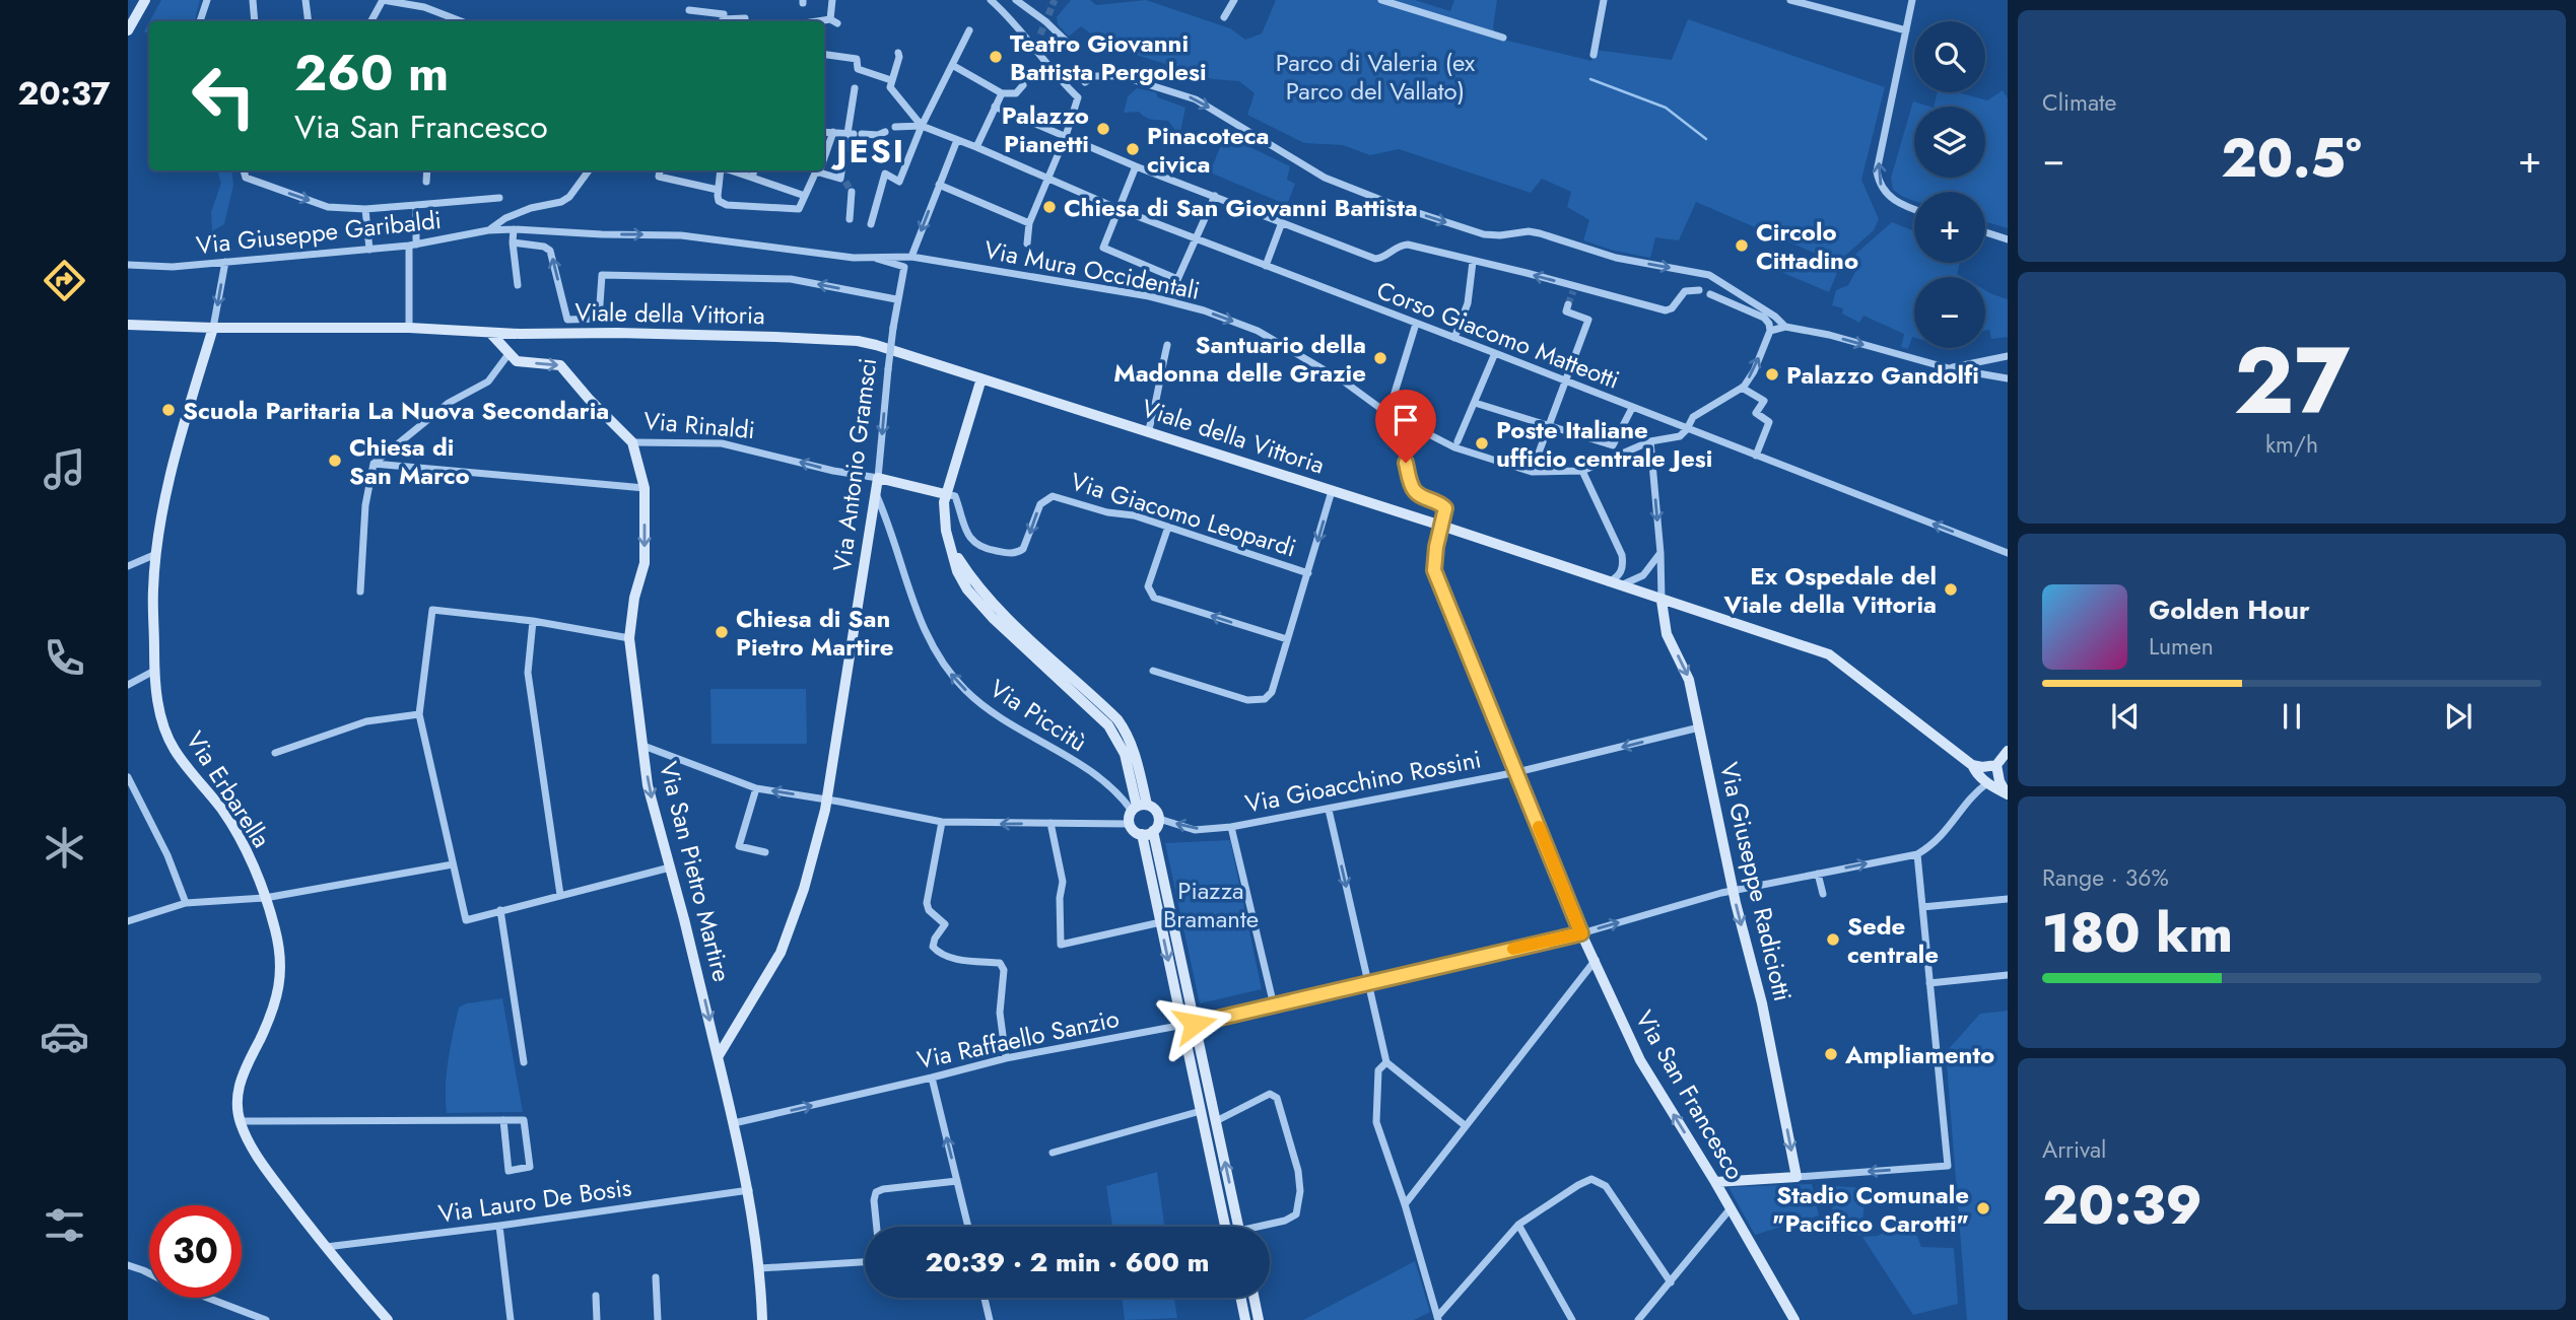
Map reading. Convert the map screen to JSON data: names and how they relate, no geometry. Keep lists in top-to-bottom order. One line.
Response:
{"streets":{"street":["Via Giuseppe Garibaldi","Via Mura Occidentali","Viale della Vittoria","Corso Giacomo Matteotti","Via Rinaldi","Via Antonio Gramsci","Via Giacomo Leopardi","Via Piccitù","Via Gioacchino Rossini","Via Erbarella","Via San Pietro Martire","Via Giuseppe Radiciotti","Via Raffaello Sanzio","Via San Francesco","Via Lauro De Bosis"]},"crossings":[["Via Giuseppe Garibaldi","Via Mura Occidentali"],["Via Giuseppe Garibaldi","Via Antonio Gramsci"],["Via Mura Occidentali","Corso Giacomo Matteotti"],["Via Mura Occidentali","Via Antonio Gramsci"],["Viale della Vittoria","Via Erbarella"],["Viale della Vittoria","Via Giuseppe Radiciotti"],["Viale della Vittoria","Via Raffaello Sanzio"],["Viale della Vittoria","Via San Francesco"],["Via Rinaldi","Via Antonio Gramsci"],["Via Rinaldi","Via Giacomo Leopardi"],["Via Rinaldi","Via San Pietro Martire"],["Via Antonio Gramsci","Via Piccitù"],["Via Antonio Gramsci","Via San Pietro Martire"],["Via Piccitù","Via Gioacchino Rossini"],["Via Gioacchino Rossini","Via Giuseppe Radiciotti"],["Via Gioacchino Rossini","Via San Francesco"],["Via Giuseppe Radiciotti","Via Raffaello Sanzio"],["Via Raffaello Sanzio","Via San Francesco"]],"one_way":["Via Giuseppe Garibaldi","Via Mura Occidentali","Via Gioacchino Rossini","Via San Pietro Martire","Via Giuseppe Radiciotti","Via Raffaello Sanzio"],"districts":["JESI"],"parks":["Parco di Valeria (ex Parco del Vallato)","Piazza Bramante"],"places":["Teatro Giovanni Battista Pergolesi","Palazzo Pianetti","Pinacoteca civica","Chiesa di San Giovanni Battista","Circolo Cittadino","Santuario della Madonna delle Grazie","Palazzo Gandolfi","Scuola Paritaria La Nuova Secondaria","Poste Italiane ufficio centrale Jesi","Chiesa di San Marco","Ex Ospedale del Viale della Vittoria","Chiesa di San Pietro Martire","Sede centrale","Ampliamento","Stadio Comunale \"Pacifico Carotti\""],"page":{"tabs":"20:37","tile":["Climate",["27","km/h"],["Range · 36%","180 km"],["Arrival","20:39"]],"map_buttons":["+","−"],"turn":["260 m","Via San Francesco"],"heat":["−","20.5°","+"],"song":["Golden Hour","Lumen"],"limit":"30","trip":"20:39 · 2 min · 600 m"}}
